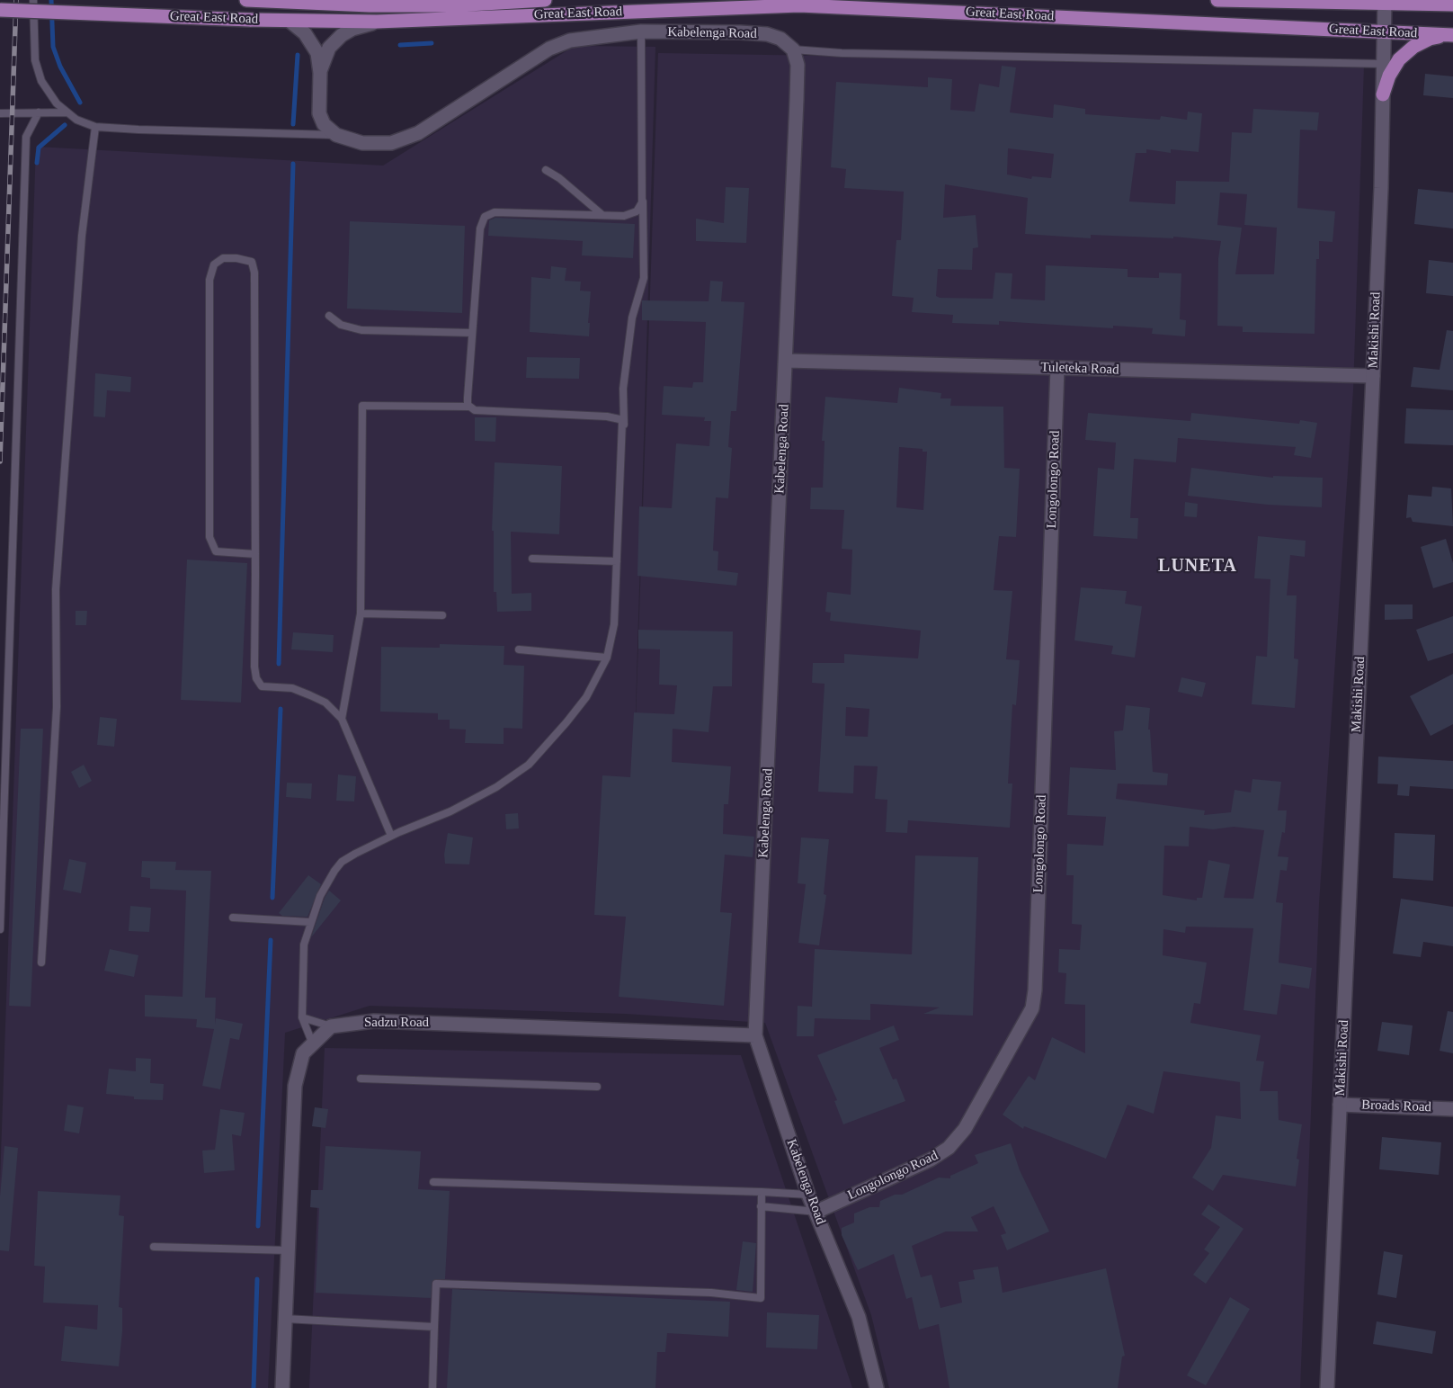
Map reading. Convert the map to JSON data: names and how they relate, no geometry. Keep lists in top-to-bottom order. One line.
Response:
{"streets":{"main road":["Great East Road"],"street":["Kabelenga Road","Makishi Road","Tuleteka Road","Longolongo Road","Sadzu Road","Broads Road"]},"crossings":[["Great East Road","Kabelenga Road"],["Great East Road","Makishi Road"],["Kabelenga Road","Tuleteka Road"],["Kabelenga Road","Longolongo Road"],["Kabelenga Road","Sadzu Road"],["Makishi Road","Tuleteka Road"],["Makishi Road","Broads Road"],["Tuleteka Road","Longolongo Road"]],"districts":["LUNETA"]}
